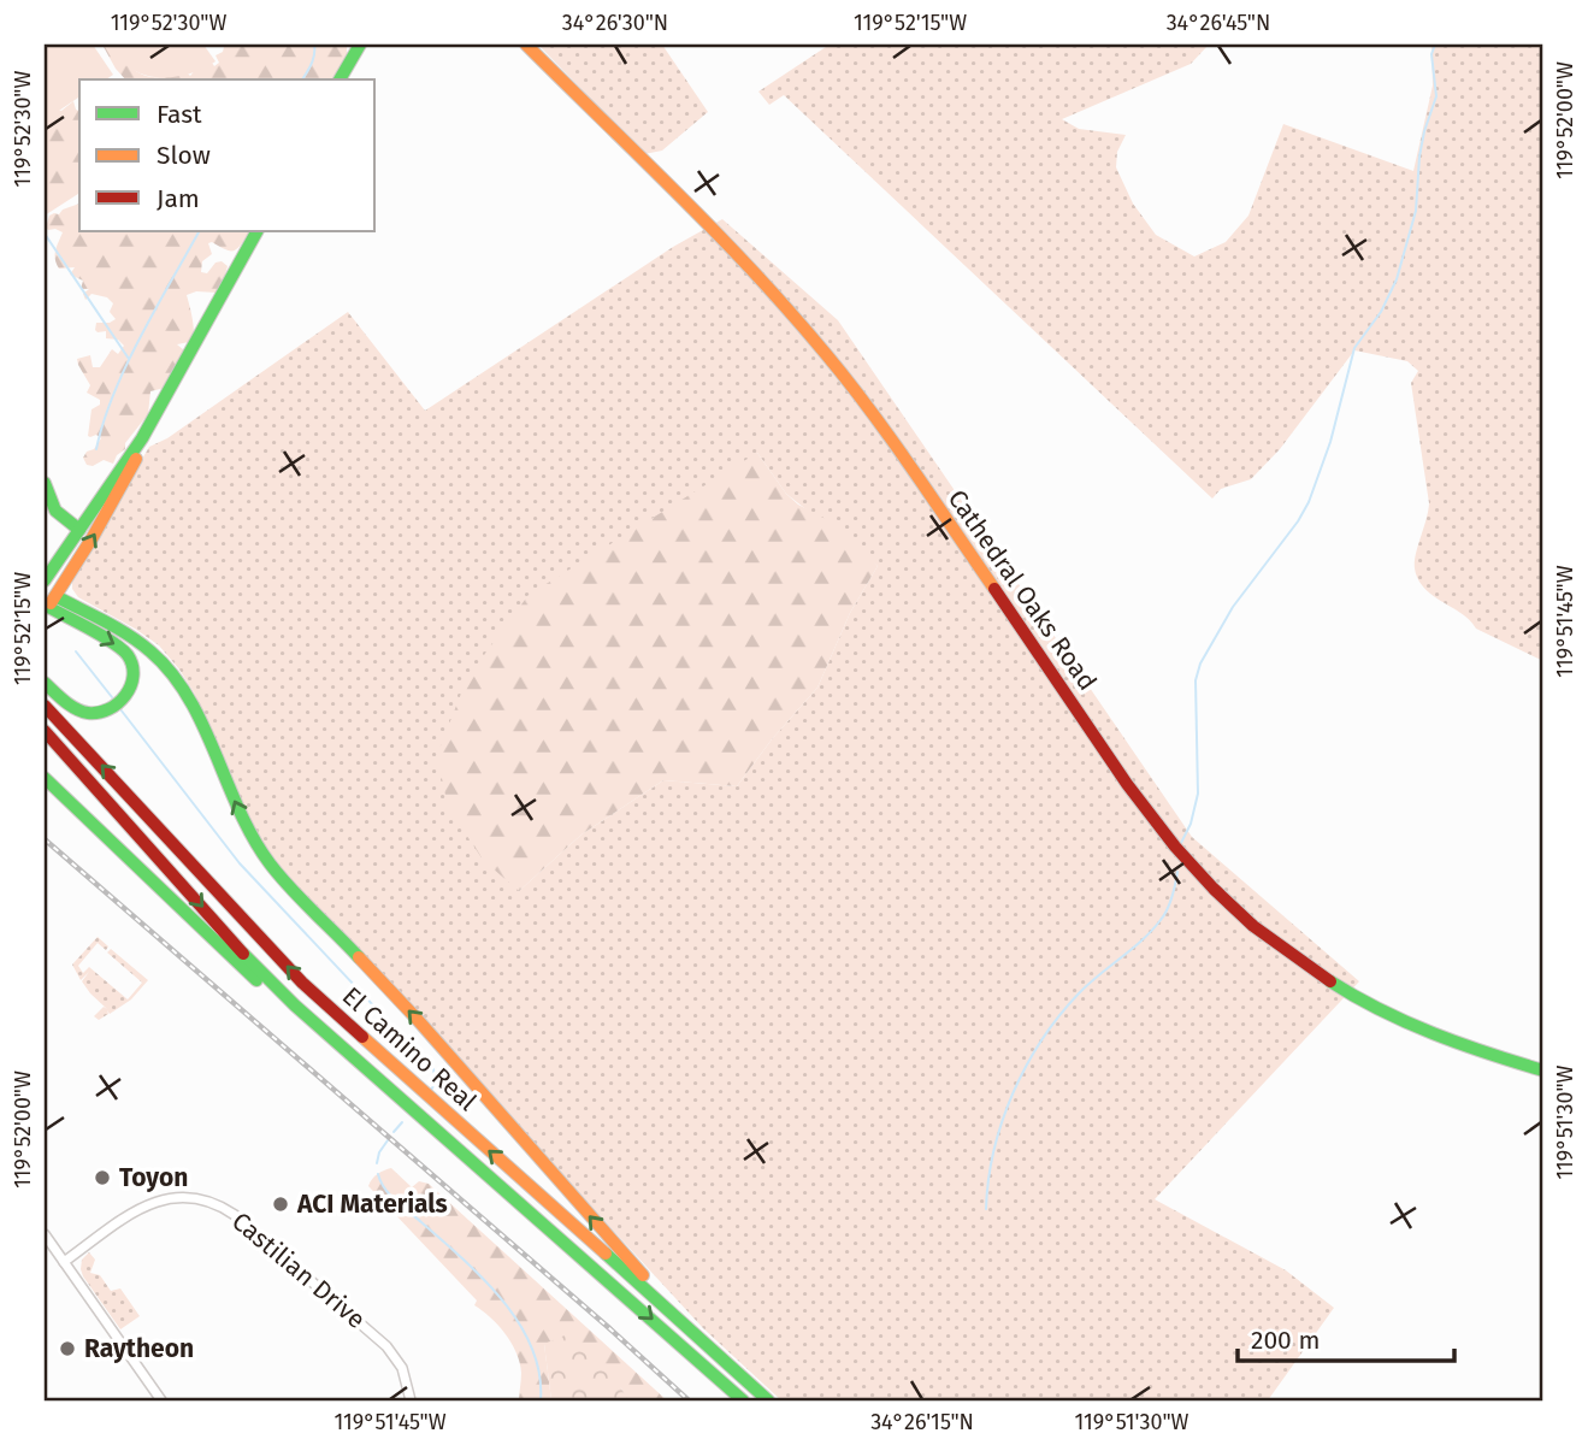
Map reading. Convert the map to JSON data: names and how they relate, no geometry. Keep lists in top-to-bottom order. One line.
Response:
{"streets":{"main road":["Cathedral Oaks Road","El Camino Real"],"street":["Castilian Drive"]},"places":["Toyon","ACI Materials","Raytheon"],"legend":["Fast","Slow","Jam"],"scale_bar":"200 m","coordinates":["119°52'30\"W","34°26'30\"N","119°52'15\"W","34°26'45\"N","119°52'00\"W","119°51'45\"W","119°51'30\"W","34°26'15\"N"]}
